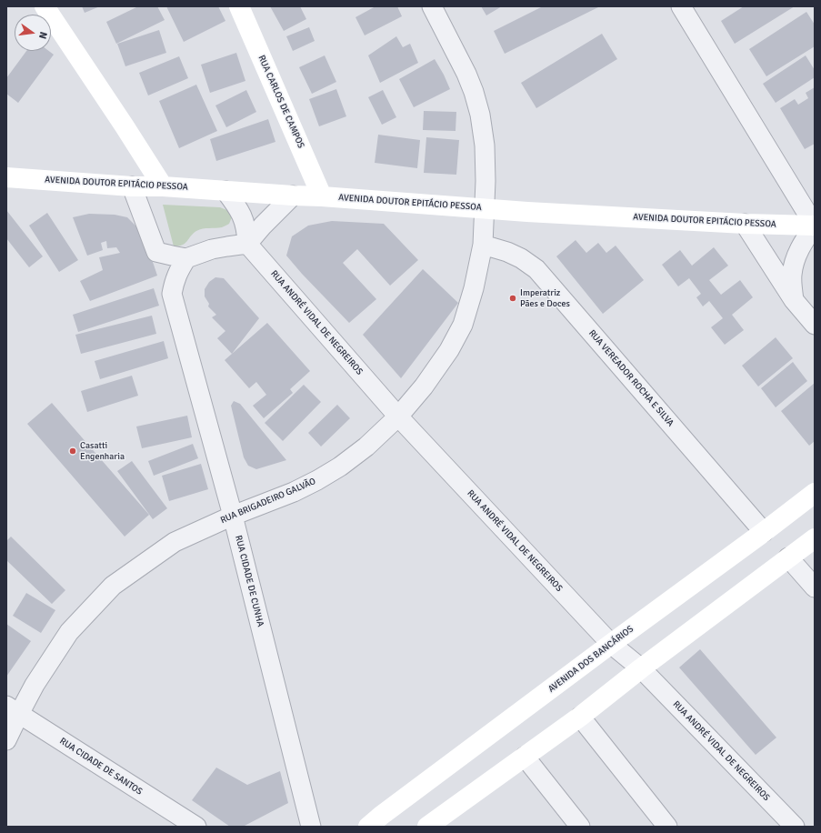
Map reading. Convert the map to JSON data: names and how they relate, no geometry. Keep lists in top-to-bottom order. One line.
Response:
{"streets":{"main road":["RUA CARLOS DE CAMPOS","AVENIDA DOUTOR EPITÁCIO PESSOA","AVENIDA DOS BANCÁRIOS"],"street":["RUA ANDRÉ VIDAL DE NEGREIROS","RUA VEREADOR ROCHA E SILVA","RUA BRIGADEIRO GALVÃO","RUA CIDADE DE CUNHA","RUA CIDADE DE SANTOS"]},"crossings":[["RUA CARLOS DE CAMPOS","AVENIDA DOUTOR EPITÁCIO PESSOA"],["AVENIDA DOUTOR EPITÁCIO PESSOA","RUA BRIGADEIRO GALVÃO"],["RUA ANDRÉ VIDAL DE NEGREIROS","RUA BRIGADEIRO GALVÃO"],["RUA ANDRÉ VIDAL DE NEGREIROS","AVENIDA DOS BANCÁRIOS"],["RUA VEREADOR ROCHA E SILVA","RUA BRIGADEIRO GALVÃO"],["RUA VEREADOR ROCHA E SILVA","AVENIDA DOS BANCÁRIOS"],["RUA BRIGADEIRO GALVÃO","RUA CIDADE DE CUNHA"],["RUA BRIGADEIRO GALVÃO","RUA CIDADE DE SANTOS"]],"places":["Imperatriz Pães e Doces","Casatti Engenharia"],"north":"right"}
